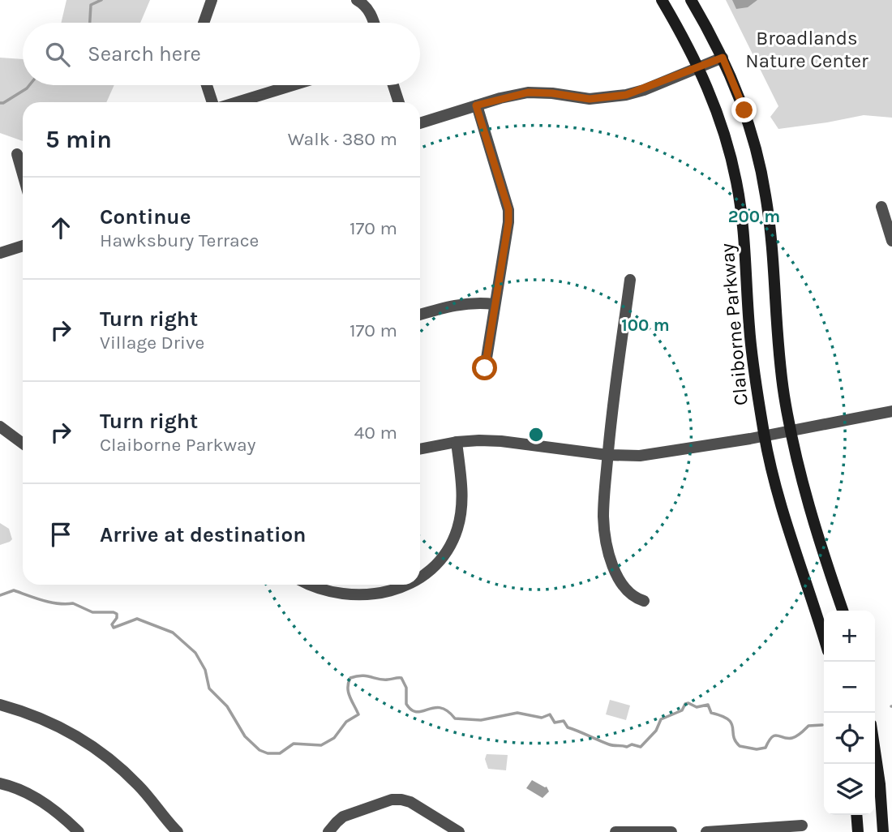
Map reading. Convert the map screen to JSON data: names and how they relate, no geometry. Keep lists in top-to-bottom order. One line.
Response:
{"streets":{"main road":["Claiborne Parkway"]},"parks":["Broadlands Nature Center"],"page":{"search":"Search here","heading":["5 min","Walk · 380 m"],"list":[["Continue","Hawksbury Terrace","170 m"],["Turn right","Village Drive","170 m"],["Turn right","Claiborne Parkway","40 m"],"Arrive at destination"],"map_buttons":["+","−"]},"rings":["200 m","100 m"]}
